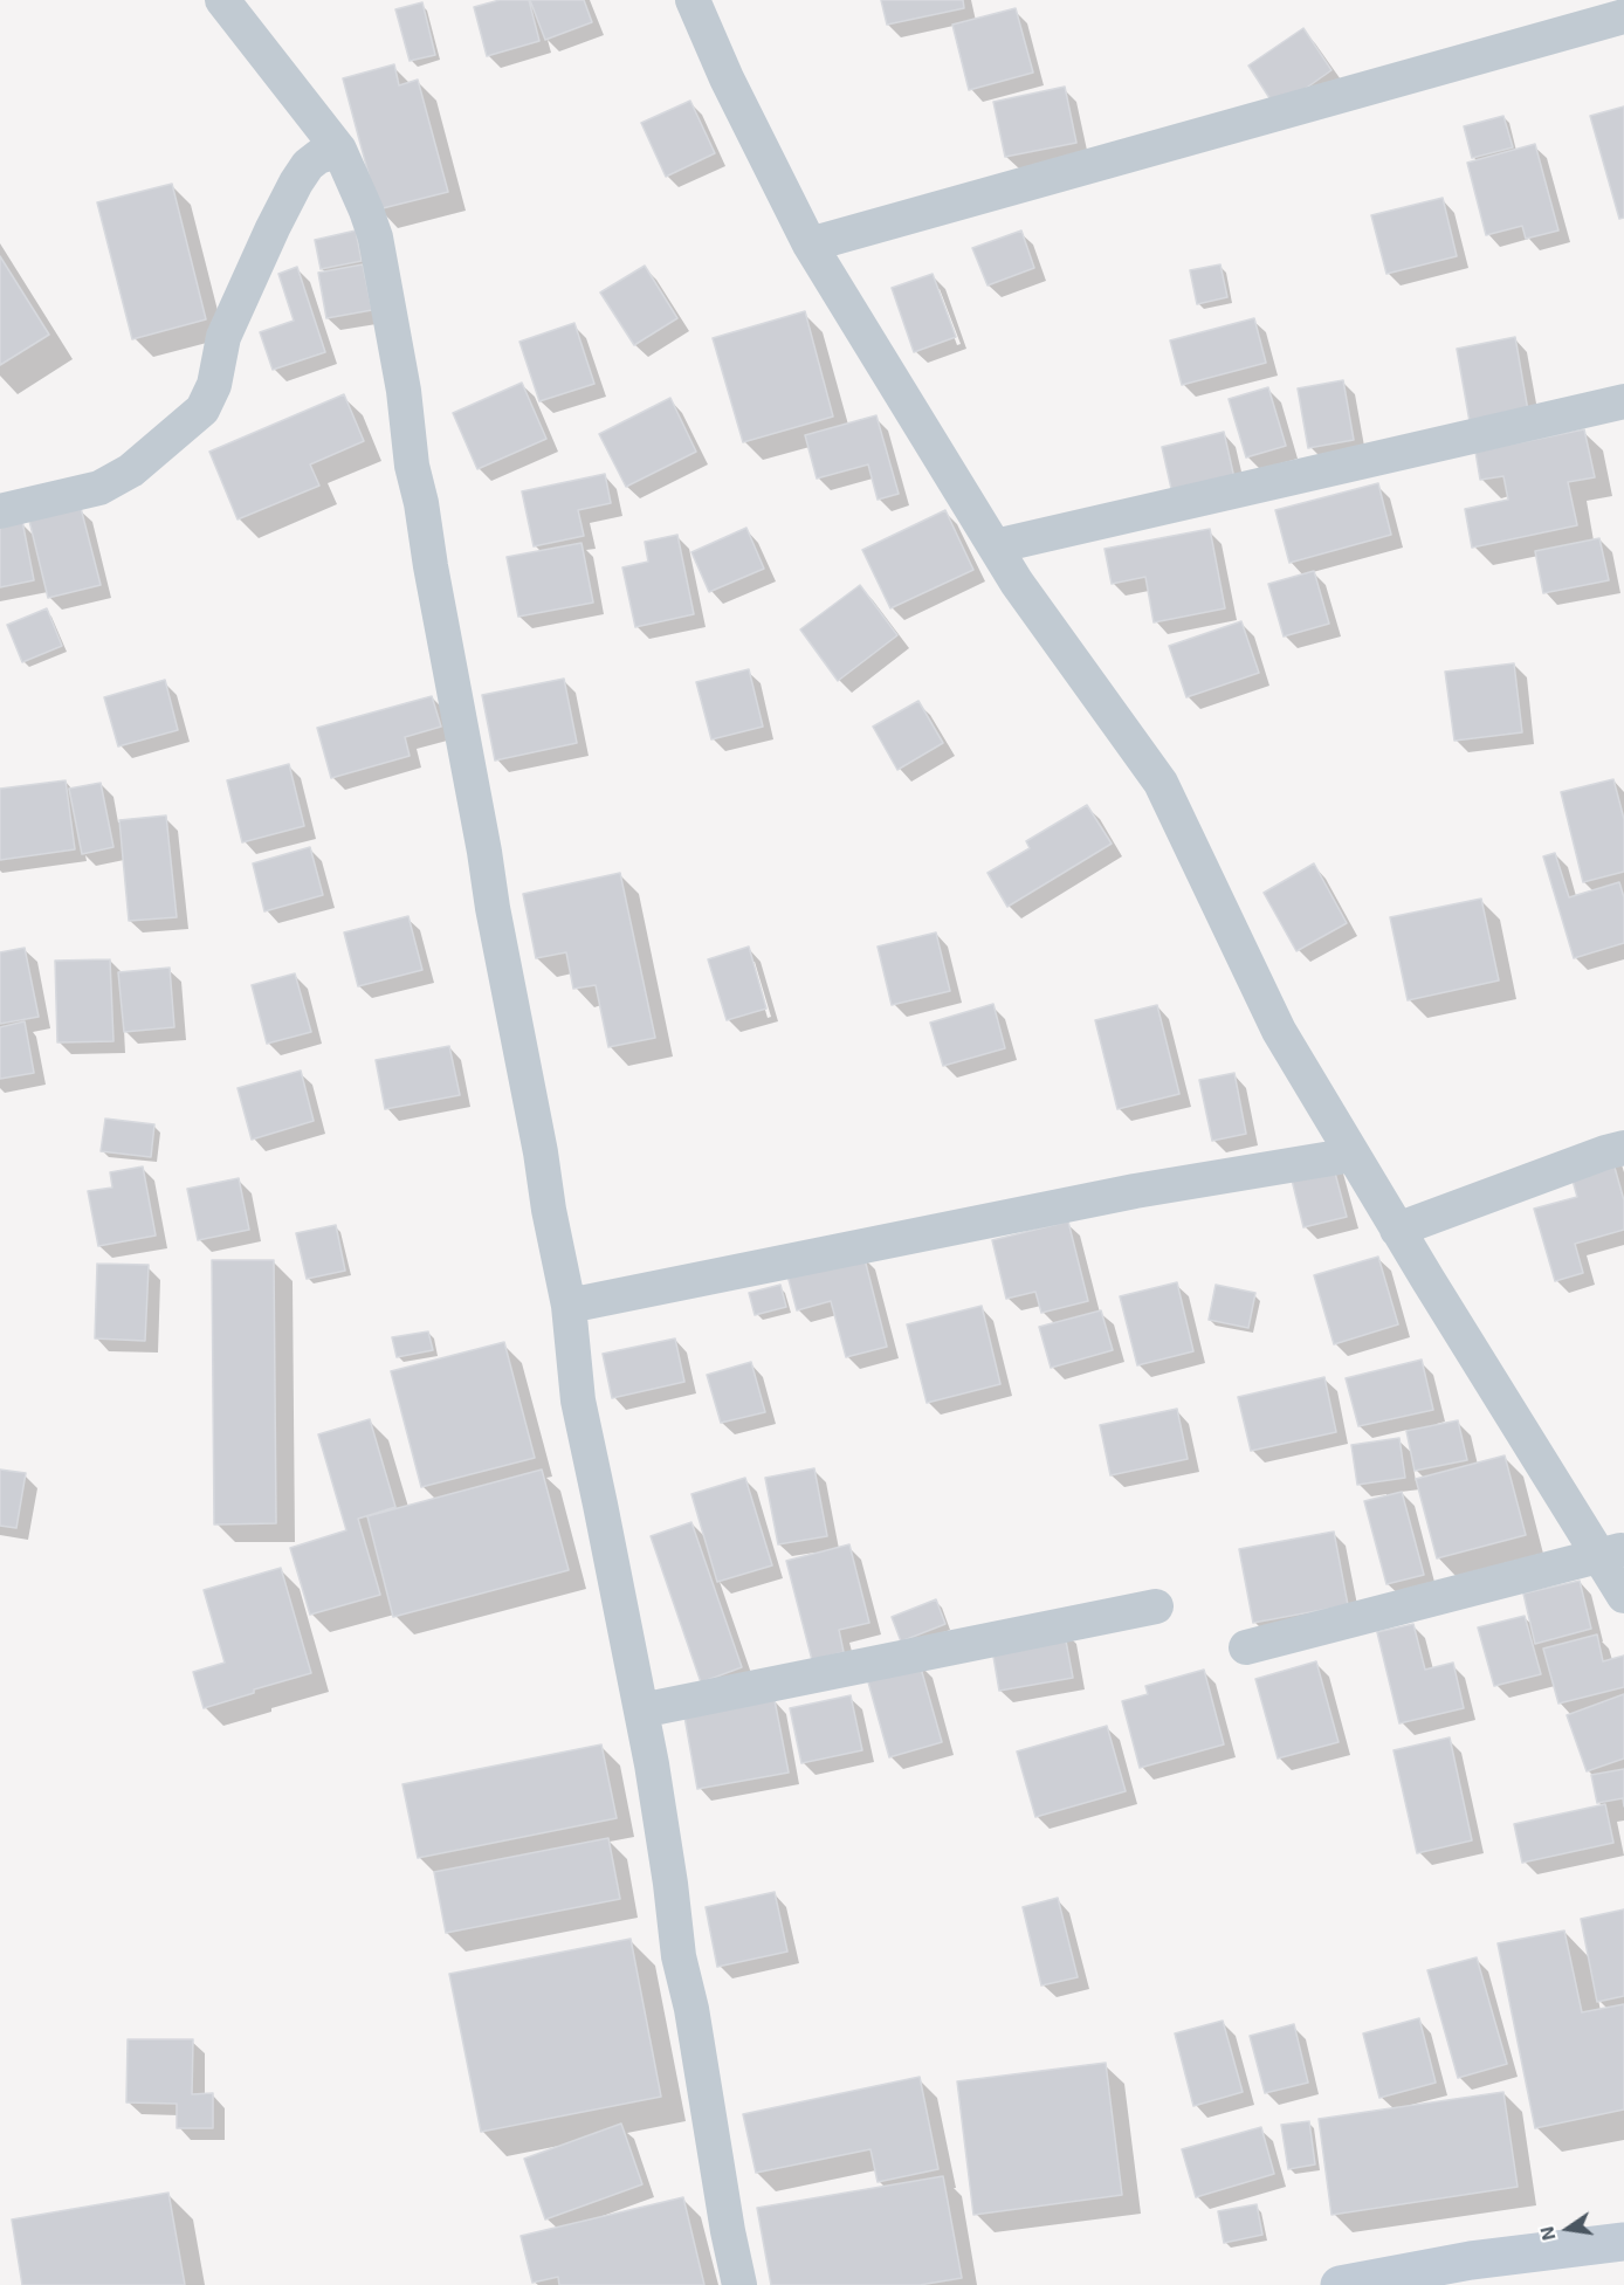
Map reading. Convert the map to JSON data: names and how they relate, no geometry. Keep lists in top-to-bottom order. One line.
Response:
{"north":"left"}
